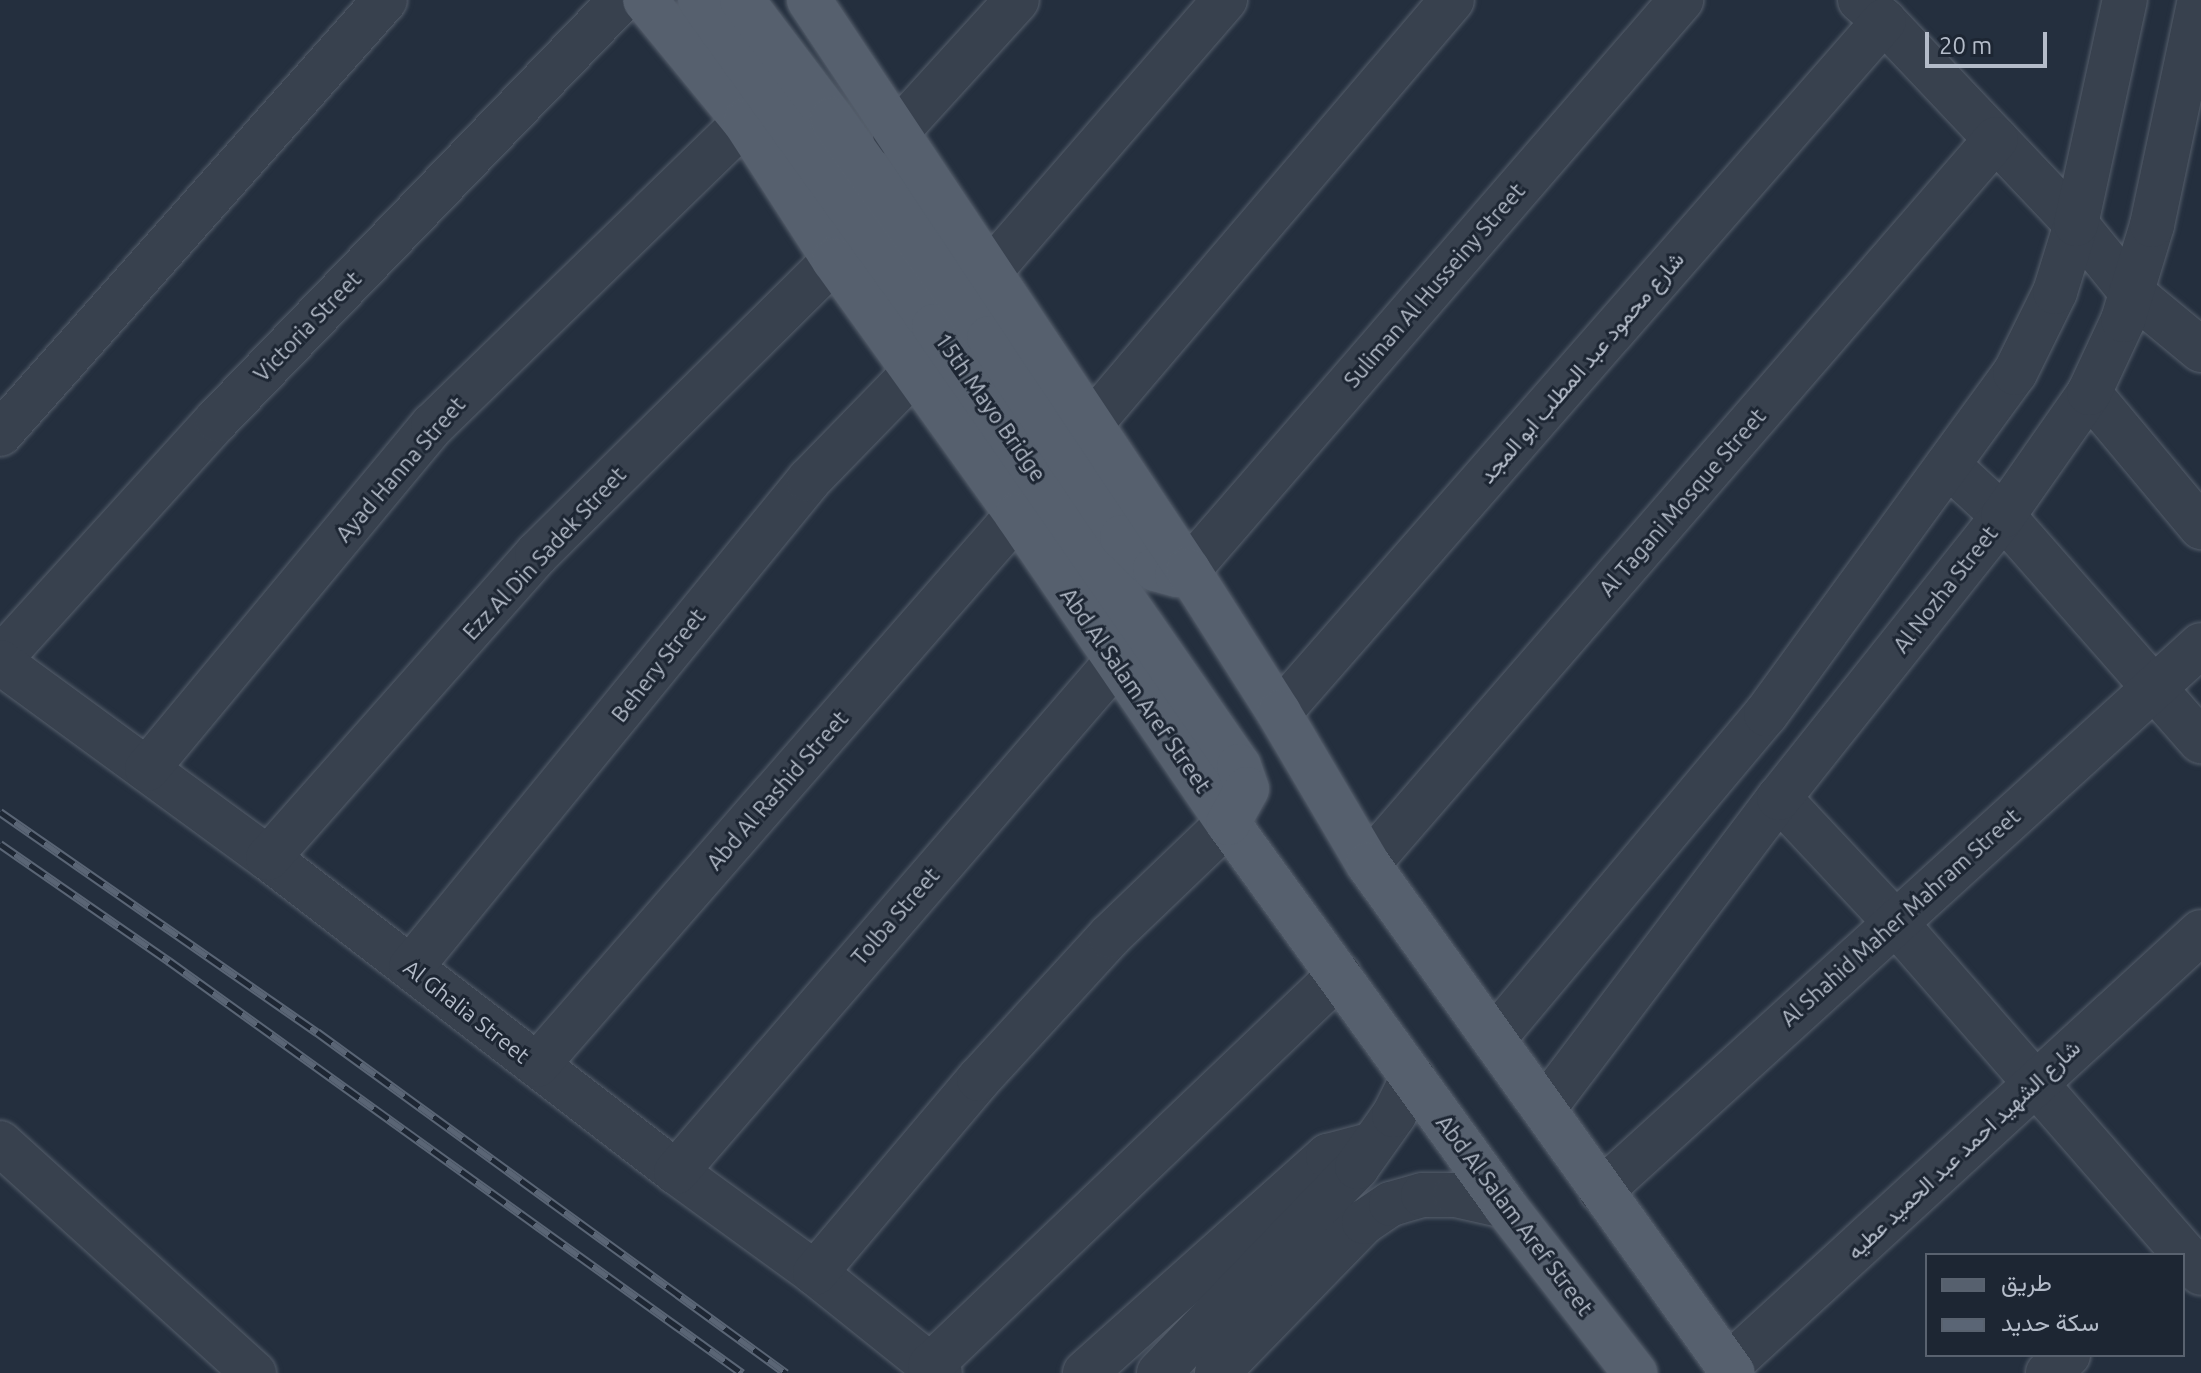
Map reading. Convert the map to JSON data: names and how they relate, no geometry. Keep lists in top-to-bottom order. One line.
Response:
{"streets":{"main road":["15th Mayo Bridge","Abd Al Salam Aref Street"],"street":["Suliman Al Husseiny Street","Victoria Street","شارع محمود عبد المطلب ابو المجد","Ayad Hanna Street","Al Tagani Mosque Street","Ezz Al Din Sadek Street","Al Nozha Street","Behery Street","Abd Al Rashid Street","Tolba Street","Al Shahid Maher Mahram Street","Al Ghalia Street","شارع الشهيد احمد عبد الحميد عطيه"]},"crossings":[["Suliman Al Husseiny Street","15th Mayo Bridge"],["Victoria Street","Al Ghalia Street"],["15th Mayo Bridge","Abd Al Salam Aref Street"],["15th Mayo Bridge","Abd Al Rashid Street"],["Ayad Hanna Street","Abd Al Salam Aref Street"],["Ayad Hanna Street","Al Ghalia Street"],["Ezz Al Din Sadek Street","Abd Al Salam Aref Street"],["Ezz Al Din Sadek Street","Al Ghalia Street"],["Behery Street","Abd Al Salam Aref Street"],["Behery Street","Al Ghalia Street"],["Abd Al Salam Aref Street","Abd Al Rashid Street"],["Abd Al Salam Aref Street","Tolba Street"],["Abd Al Rashid Street","Al Ghalia Street"],["Tolba Street","Al Ghalia Street"]],"legend":["طريق","سكة حديد"],"scale_bar":"20 m"}
